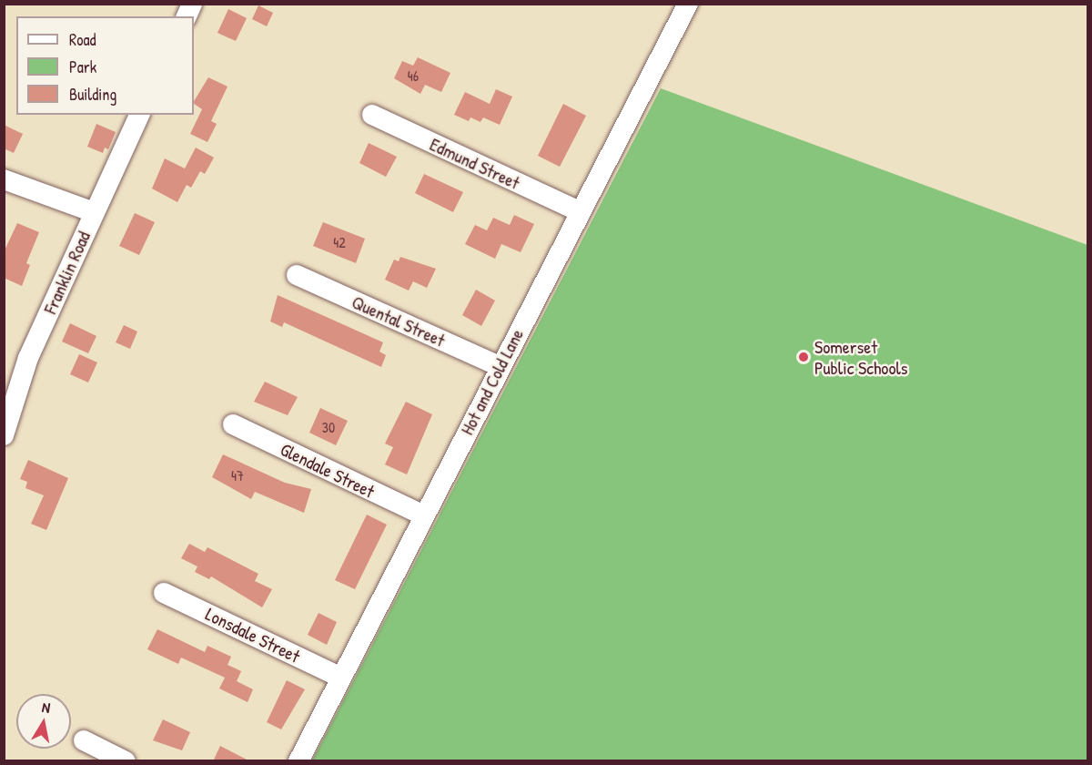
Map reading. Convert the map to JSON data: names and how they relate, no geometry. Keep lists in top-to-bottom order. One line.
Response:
{"streets":{"street":["Edmund Street","Franklin Road","Quental Street","Hot and Cold Lane","Glendale Street","Lonsdale Street"]},"crossings":[["Edmund Street","Hot and Cold Lane"],["Quental Street","Hot and Cold Lane"],["Hot and Cold Lane","Glendale Street"],["Hot and Cold Lane","Lonsdale Street"]],"places":["Somerset Public Schools"],"house_numbers":["46","42","30","47"],"legend":["Road","Park","Building"],"north":"top"}
